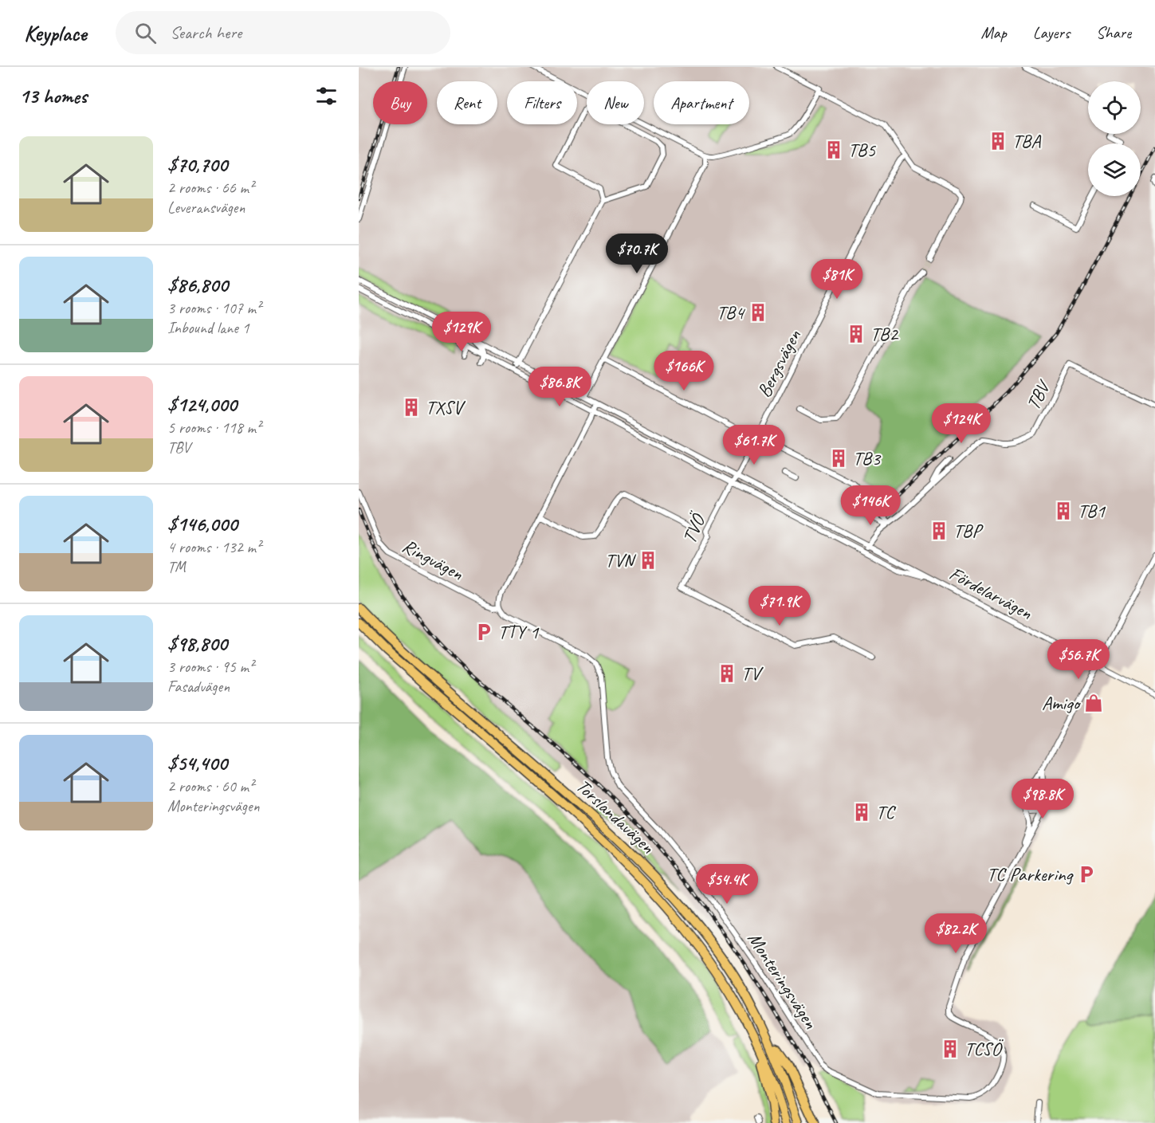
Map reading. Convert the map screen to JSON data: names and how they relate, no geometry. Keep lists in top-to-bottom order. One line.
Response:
{"streets":{"main road":["Torslandavägen"],"street":["Bergsvägen","TBV","TVÖ","Ringvägen","Fördelarvägen","Monteringsvägen"]},"crossings":[["Bergsvägen","TVÖ"],["Bergsvägen","Fördelarvägen"],["TBV","Fördelarvägen"],["TVÖ","Fördelarvägen"],["Ringvägen","Monteringsvägen"]],"places":{"building":["TBA","TB5","TB4","TB2","TXSV","TB3","TB1","TBP","TVN","TV","TC","TCSÖ"],"parking":["TTY 1","TC Parkering"],"shop":["Amigo"]},"page":{"header":"Keyplace","search":"Search here","nav":["Map","Layers","Share"],"heading":"13 homes","chip":["Buy","Rent","Filters","New","Apartment"],"list":[{"name":"$70,700","note":"2 rooms · 66 m² · Leveransvägen"},{"name":"$86,800","note":"3 rooms · 107 m² · Inbound lane 1"},{"name":"$124,000","note":"5 rooms · 118 m² · TBV"},{"name":"$146,000","note":"4 rooms · 132 m² · TM"},{"name":"$98,800","note":"3 rooms · 95 m² · Fasadvägen"},{"name":"$54,400","note":"2 rooms · 60 m² · Monteringsvägen"}],"price":["$70.7K","$81K","$129K","$166K","$86.8K","$124K","$61.7K","$146K","$71.9K","$56.7K","$98.8K","$54.4K","$82.2K"]}}
